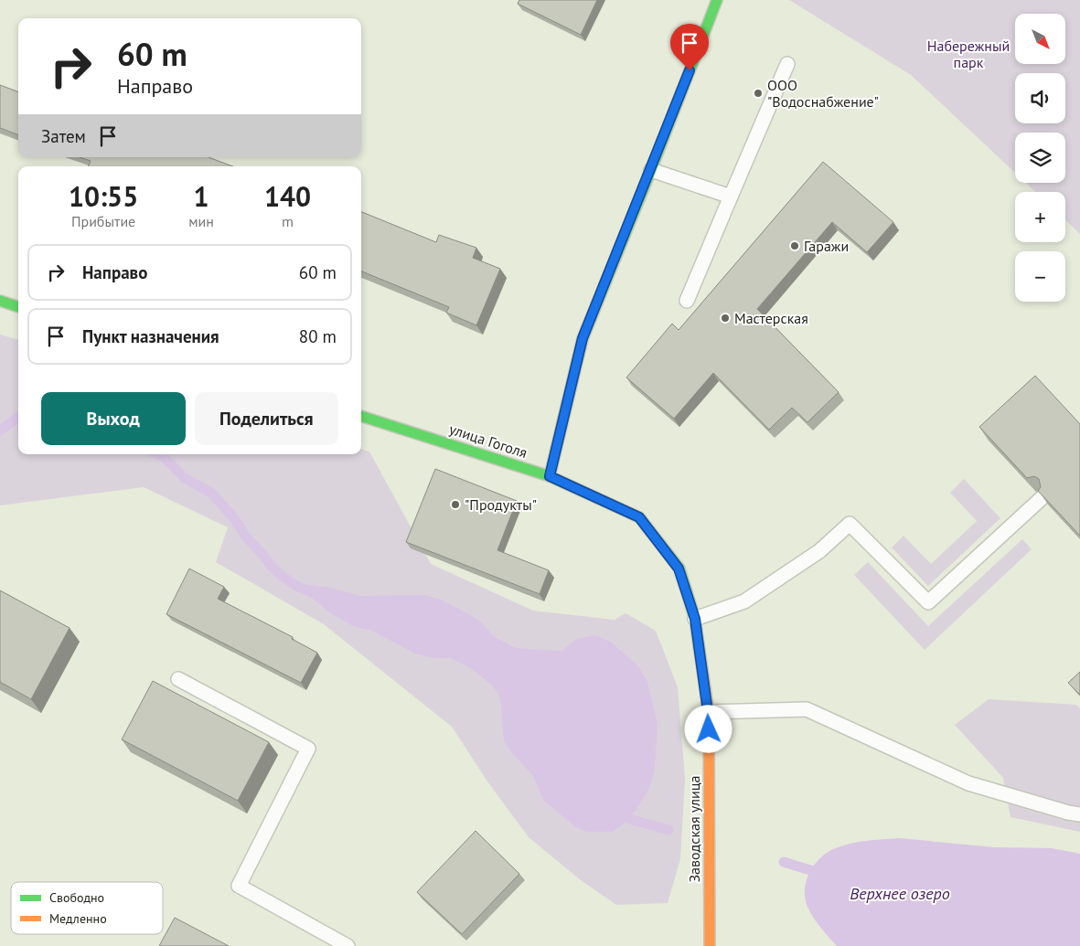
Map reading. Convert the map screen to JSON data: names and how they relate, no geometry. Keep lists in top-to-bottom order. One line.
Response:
{"streets":{"main road":["улица Гоголя","Заводская улица"]},"crossings":[["улица Гоголя","Заводская улица"]],"water":["Верхнее озеро"],"parks":["Набережный парк"],"places":["ООО \"Водоснабжение\"","Гаражи","Мастерская","\"Продукты\""],"legend":["Свободно","Медленно"],"north":"bottom right","page":{"map_buttons":["+","−"],"turn":["60 m","Направо"],"then":"Затем","eta":["10:55","Прибытие","1","мин","140","m"],"list":[{"name":"Направо","value":"60 m"},{"name":"Пункт назначения","value":"80 m"}],"buttons":["Выход","Поделиться"]}}
